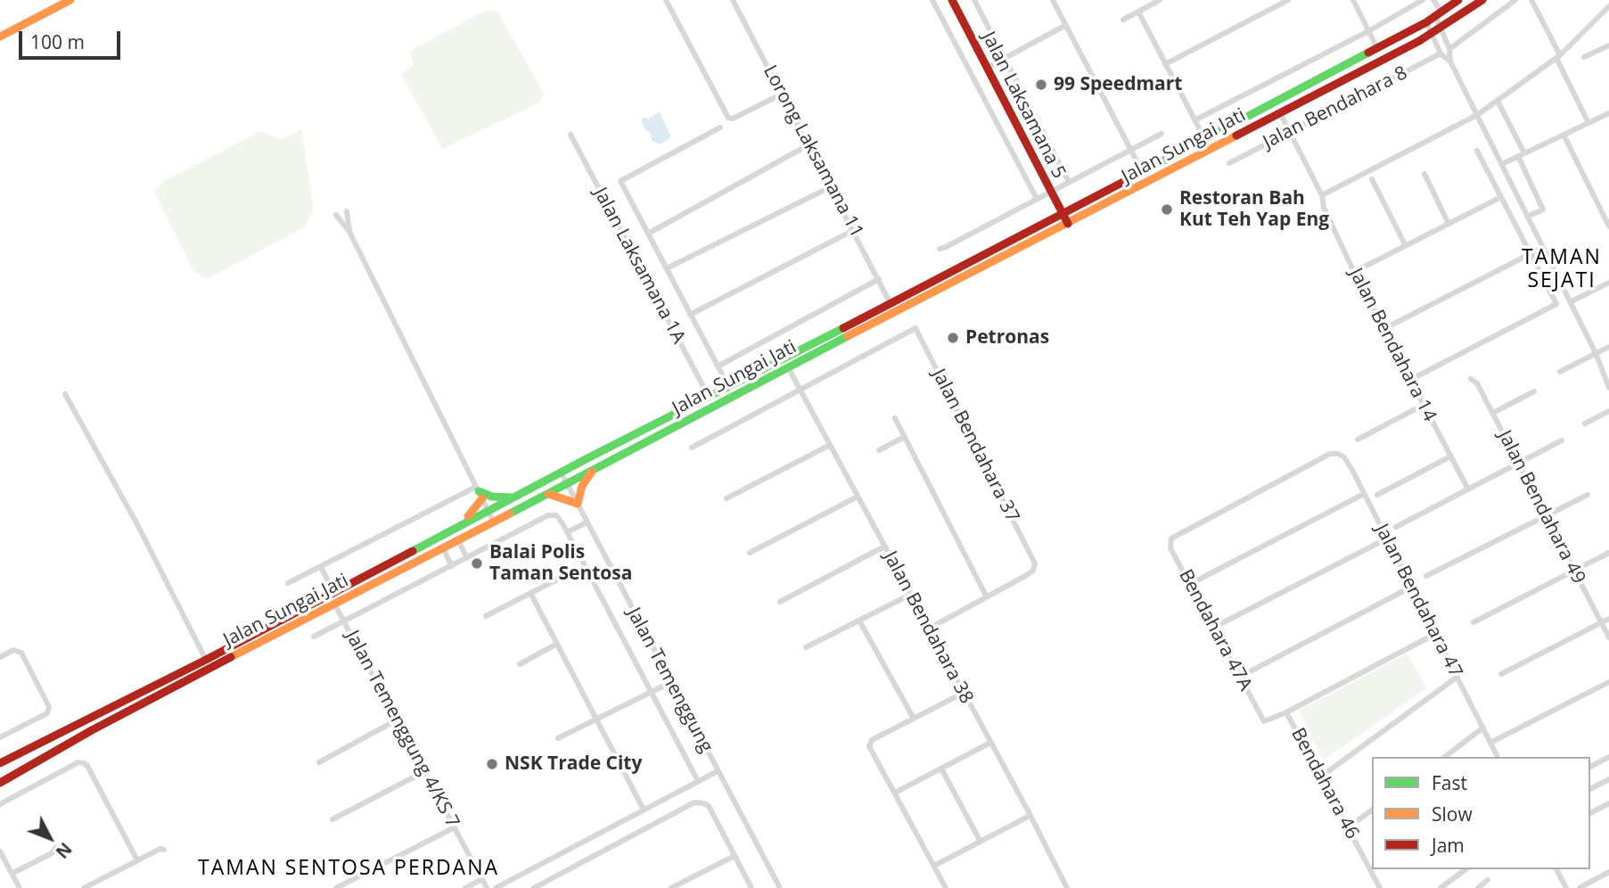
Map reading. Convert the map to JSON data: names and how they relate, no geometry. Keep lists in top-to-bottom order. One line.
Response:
{"streets":{"main road":["Jalan Laksamana 5","Jalan Sungai Jati"],"street":["Jalan Bendahara 8","Lorong Laksamana 11","Jalan Laksamana 1A","Jalan Bendahara 14","Jalan Bendahara 37","Jalan Bendahara 49","Jalan Bendahara 47","Jalan Bendahara 38","Bendahara 47A","Jalan Temenggung","Jalan Temenggung 4/KS 7","Bendahara 46"]},"crossings":[["Jalan Laksamana 5","Jalan Sungai Jati"],["Jalan Bendahara 8","Jalan Bendahara 14"],["Jalan Sungai Jati","Lorong Laksamana 11"],["Jalan Sungai Jati","Jalan Laksamana 1A"],["Jalan Sungai Jati","Jalan Bendahara 14"],["Jalan Sungai Jati","Jalan Bendahara 38"],["Jalan Sungai Jati","Jalan Temenggung"],["Jalan Sungai Jati","Jalan Temenggung 4/KS 7"],["Jalan Bendahara 37","Jalan Bendahara 38"],["Jalan Bendahara 47","Bendahara 47A"],["Bendahara 47A","Bendahara 46"]],"districts":["TAMAN SEJATI","TAMAN SENTOSA PERDANA"],"places":["99 Speedmart","Restoran Bah Kut Teh Yap Eng","Petronas","Balai Polis Taman Sentosa","NSK Trade City"],"legend":["Fast","Slow","Jam"],"scale_bar":"100 m","north":"bottom right"}
